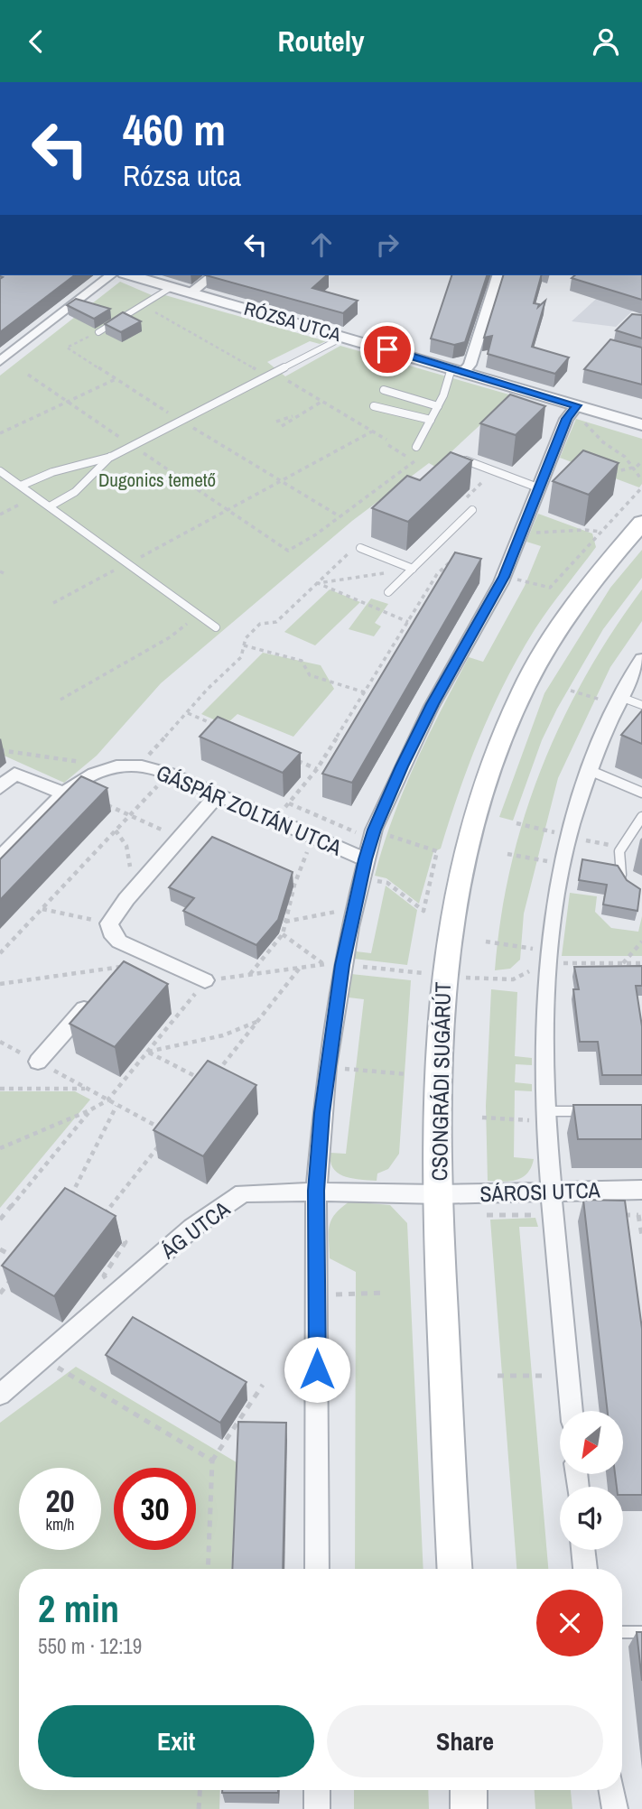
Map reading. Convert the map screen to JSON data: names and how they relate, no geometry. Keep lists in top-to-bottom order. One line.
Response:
{"streets":{"main road":["CSONGRÁDI SUGÁRÚT"],"street":["RÓZSA UTCA","GÁSPÁR ZOLTÁN UTCA","SÁROSI UTCA","ÁG UTCA"]},"crossings":[["CSONGRÁDI SUGÁRÚT","SÁROSI UTCA"],["CSONGRÁDI SUGÁRÚT","ÁG UTCA"],["SÁROSI UTCA","ÁG UTCA"]],"parks":["Dugonics temető"],"north":"bottom left","page":{"header":"Routely","turn":["460 m","Rózsa utca"],"speed":"20 km/h","limit":"30","heading":["2 min","550 m · 12:19"],"buttons":["Exit","Share"]}}
